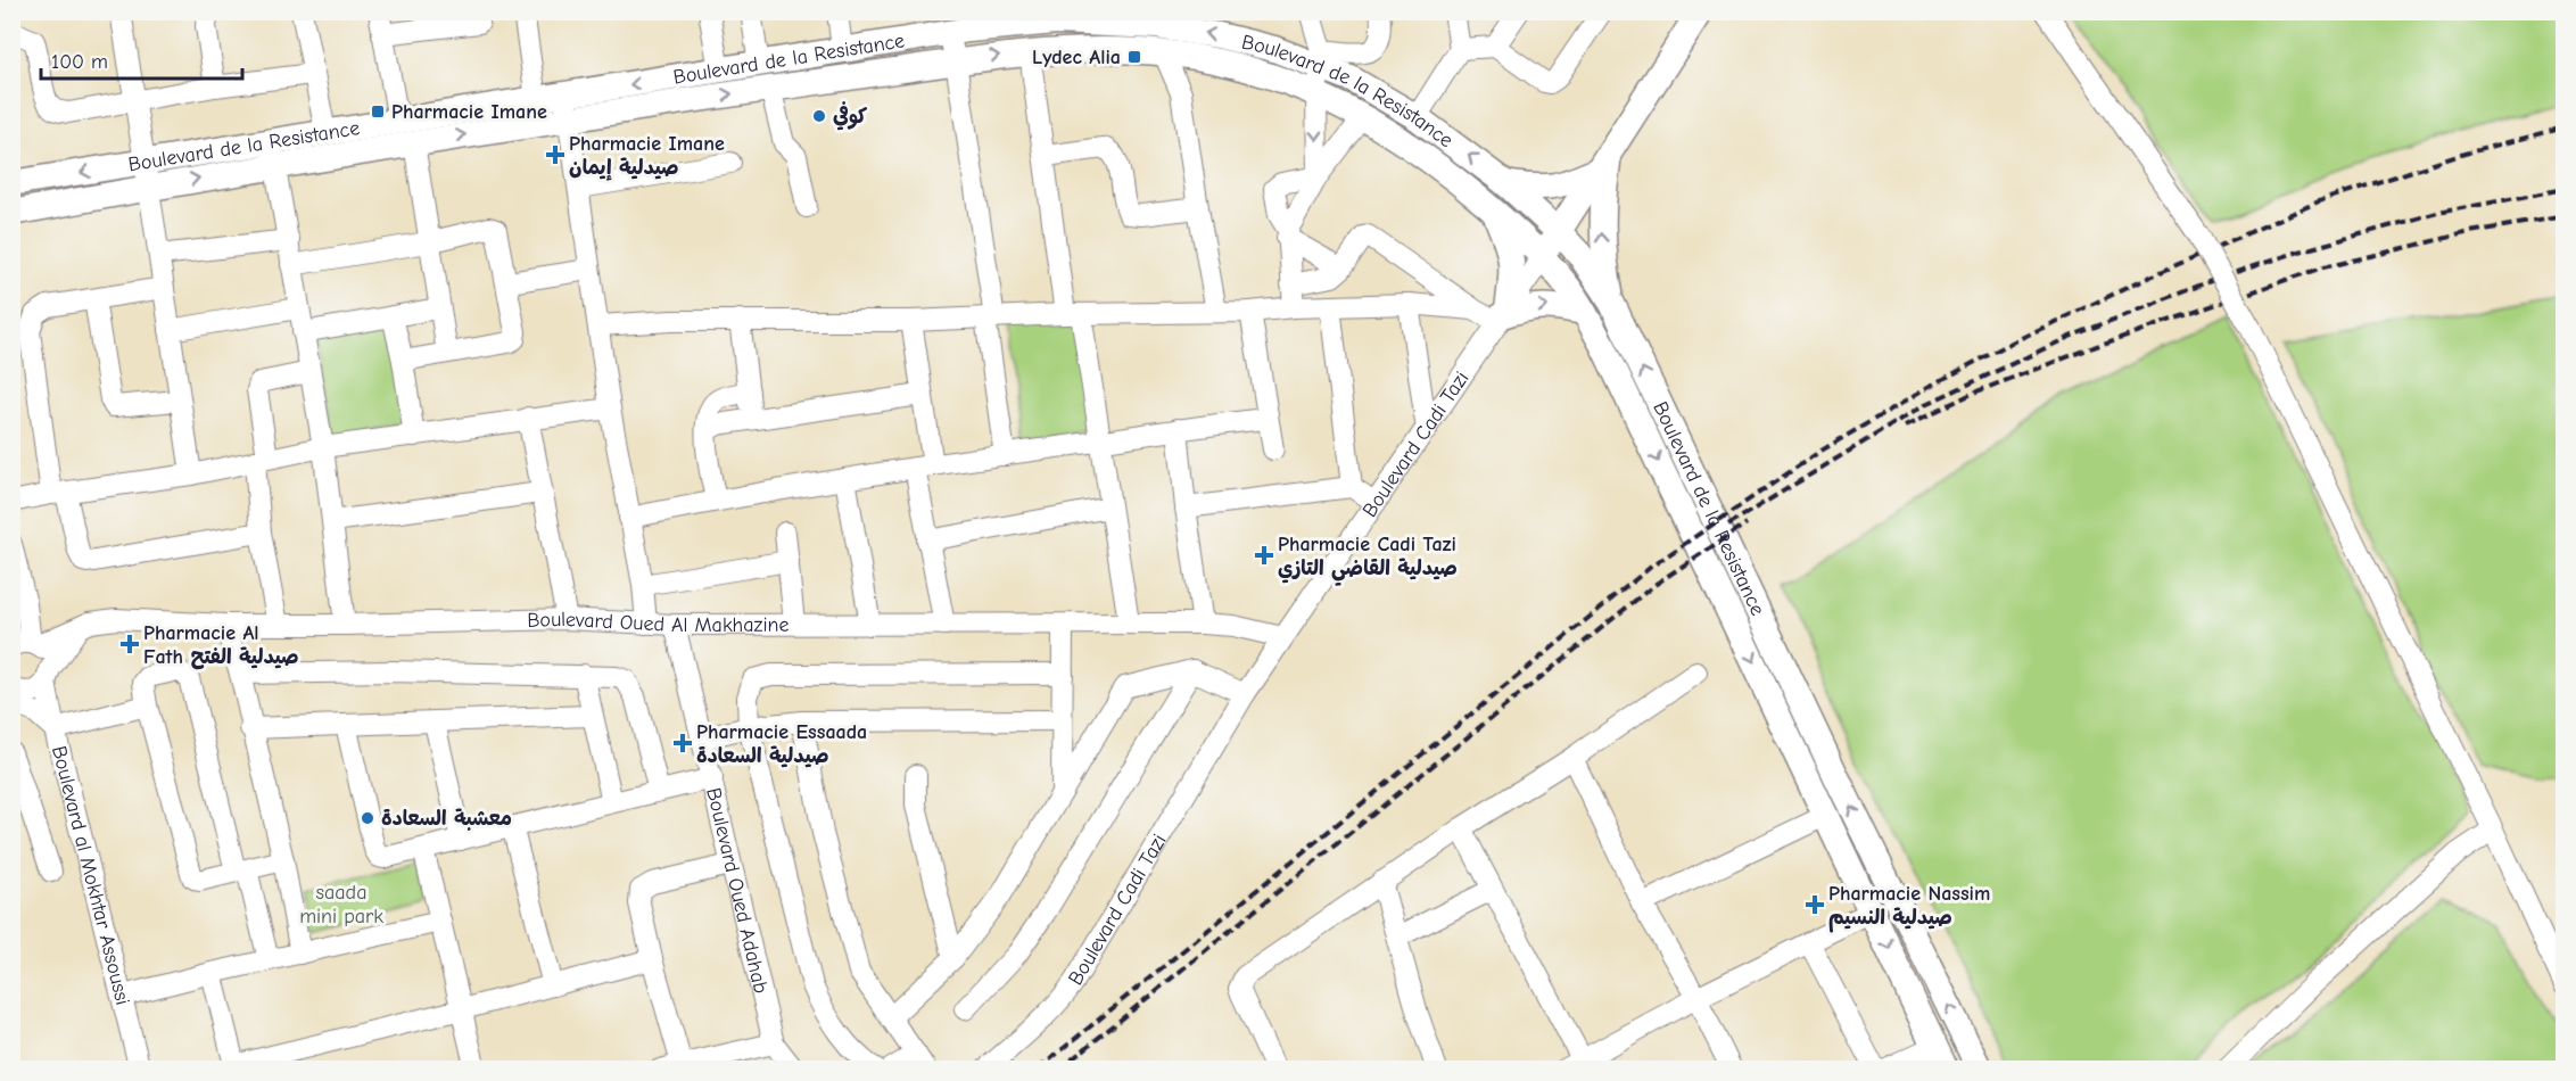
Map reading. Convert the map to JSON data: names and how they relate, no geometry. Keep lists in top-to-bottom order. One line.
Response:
{"streets":{"main road":["Boulevard de la Resistance","Boulevard Cadi Tazi"],"street":["Boulevard Oued Al Makhazine","Boulevard al Mokhtar Assoussi","Boulevard Oued Adahab"]},"crossings":[["Boulevard de la Resistance","Boulevard Cadi Tazi"],["Boulevard Cadi Tazi","Boulevard Oued Al Makhazine"],["Boulevard Oued Al Makhazine","Boulevard al Mokhtar Assoussi"],["Boulevard Oued Al Makhazine","Boulevard Oued Adahab"]],"parks":["saada mini park"],"places":{"transit":["Lydec Alia","Pharmacie Imane"],"other":["كوفي","معشبة السعادة"],"health":["Pharmacie Imane صيدلية إيمان","Pharmacie Cadi Tazi صيدلية القاضي التازي","Pharmacie Al Fath صيدلية الفتح","Pharmacie Essaada صيدلية السعادة","Pharmacie Nassim صيدلية النسيم"]},"scale_bar":"100 m"}
